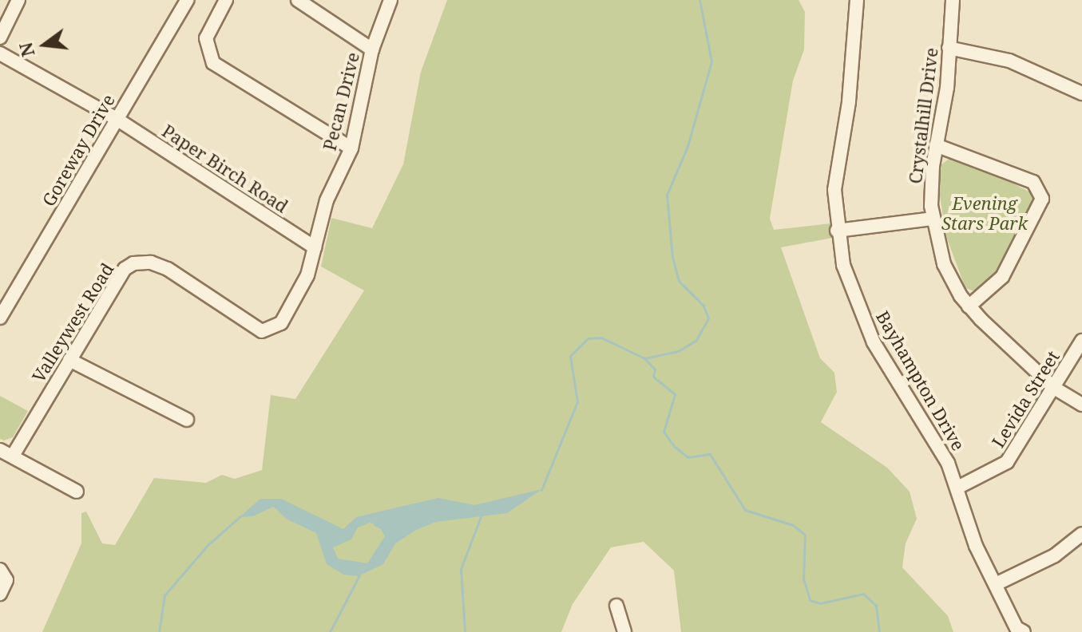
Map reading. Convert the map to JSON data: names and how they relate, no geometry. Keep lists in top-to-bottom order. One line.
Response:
{"streets":{"street":["Pecan Drive","Crystalhill Drive","Goreway Drive","Paper Birch Road","Valleywest Road","Bayhampton Drive","Levida Street"]},"crossings":[["Pecan Drive","Paper Birch Road"],["Pecan Drive","Valleywest Road"],["Crystalhill Drive","Levida Street"],["Goreway Drive","Paper Birch Road"],["Paper Birch Road","Valleywest Road"],["Bayhampton Drive","Levida Street"]],"parks":["Evening Stars Park"],"north":"left"}
